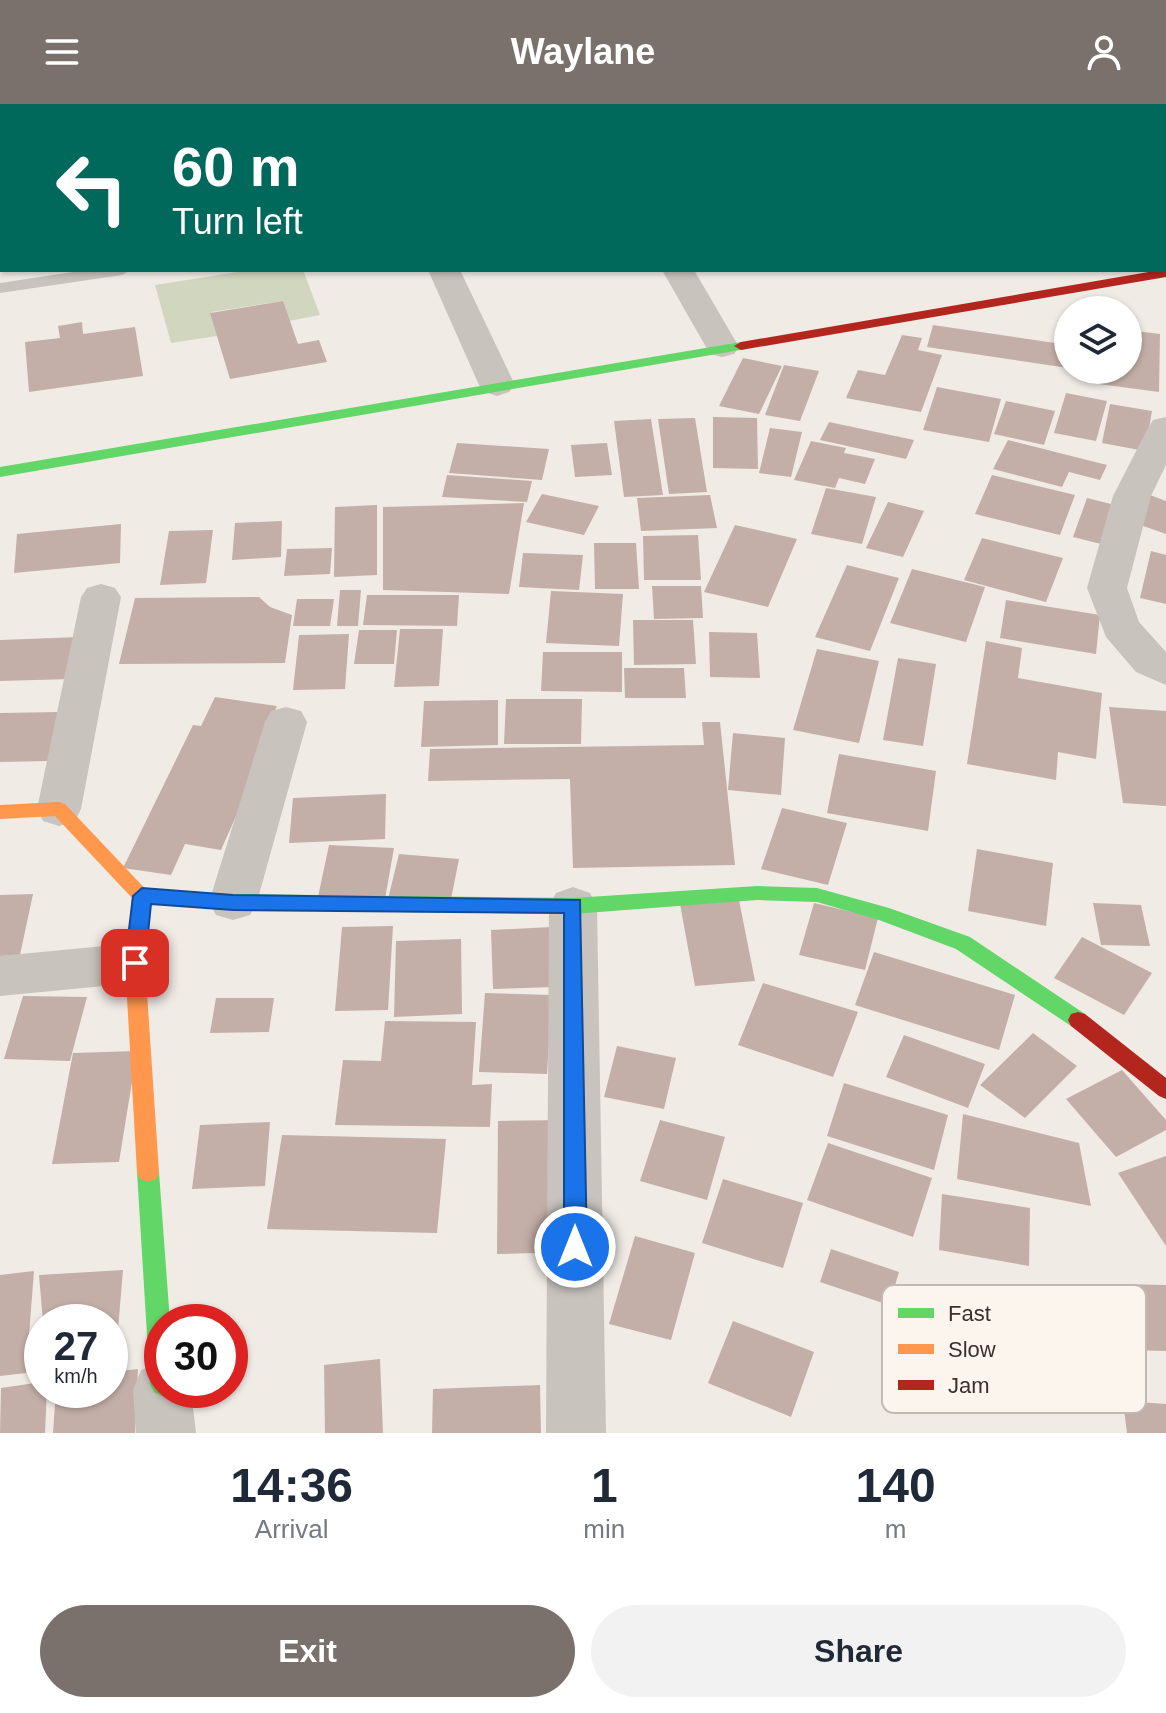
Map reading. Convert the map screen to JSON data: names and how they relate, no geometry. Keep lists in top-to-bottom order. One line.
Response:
{"legend":["Fast","Slow","Jam"],"page":{"header":"Waylane","turn":["60 m","Turn left"],"speed":"27 km/h","limit":"30","eta":["14:36","Arrival","1","min","140","m"],"buttons":["Exit","Share"]}}
